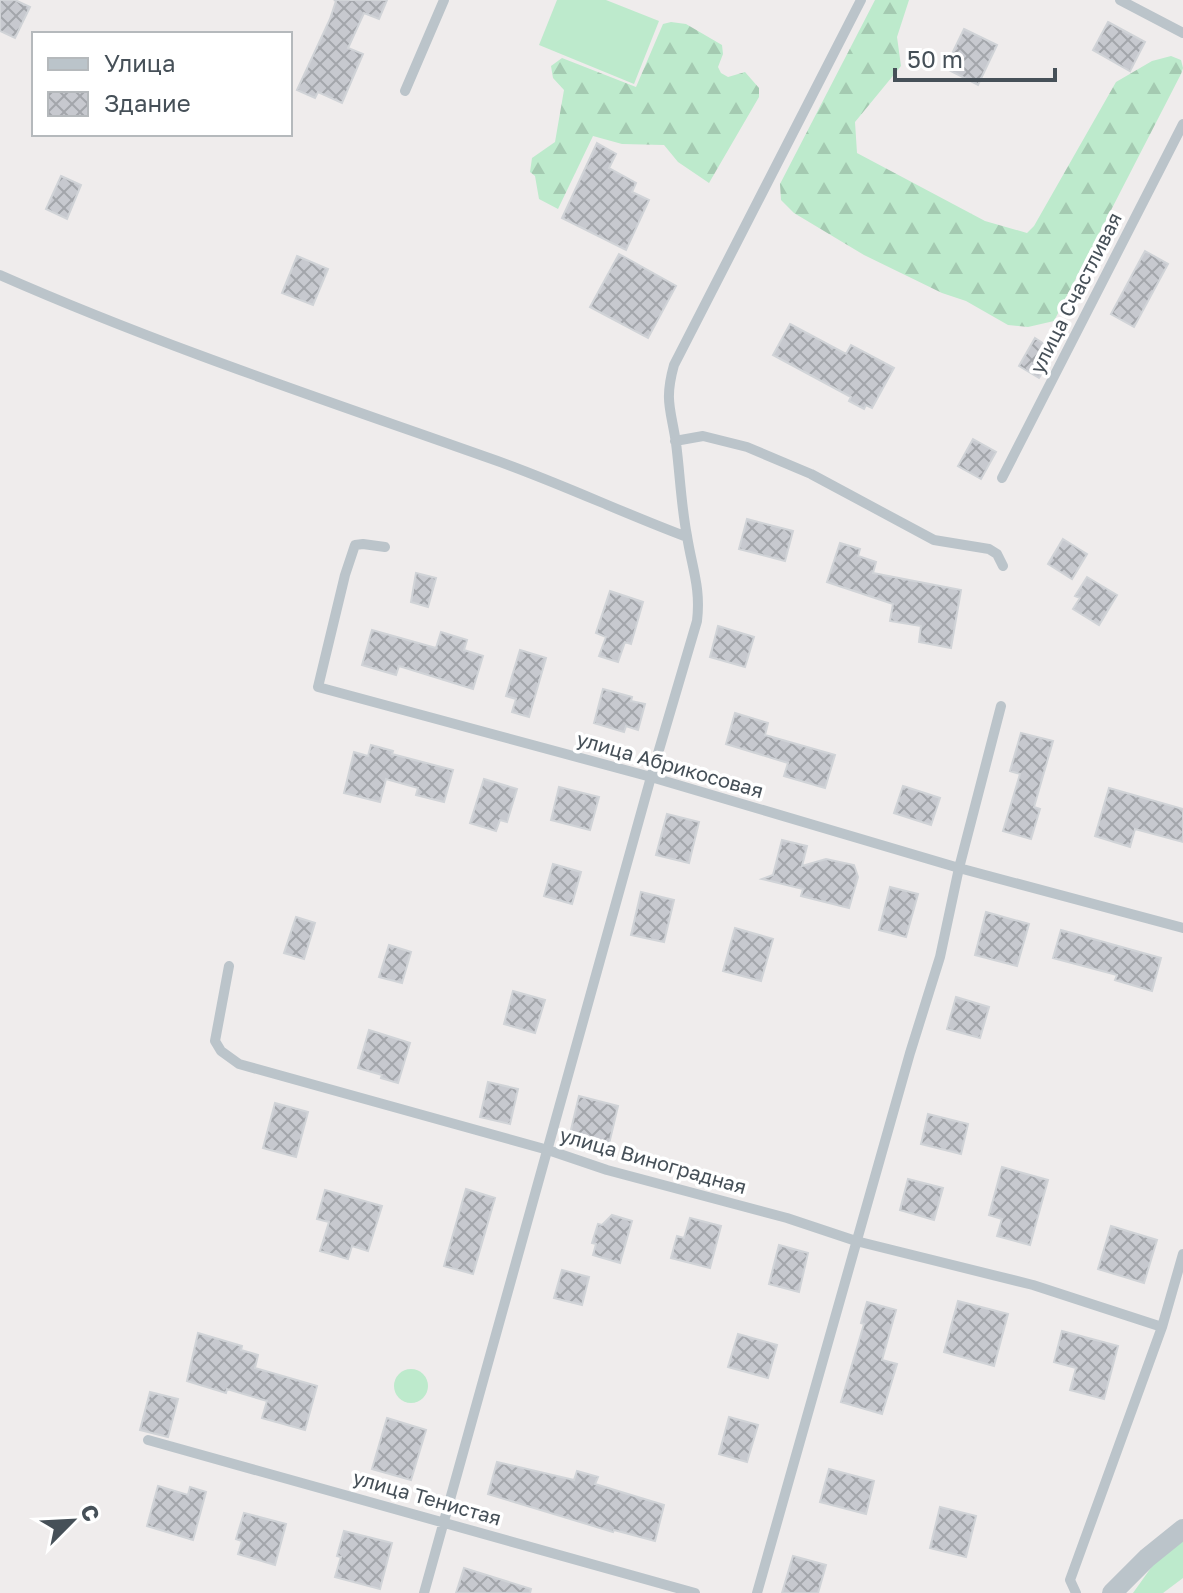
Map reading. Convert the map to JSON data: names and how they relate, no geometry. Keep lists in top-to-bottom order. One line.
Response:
{"streets":{"lane":["улица Счастливая","улица Абрикосовая","улица Виноградная","улица Тенистая"]},"legend":["Улица","Здание"],"scale_bar":"50 m","north":"top right"}
